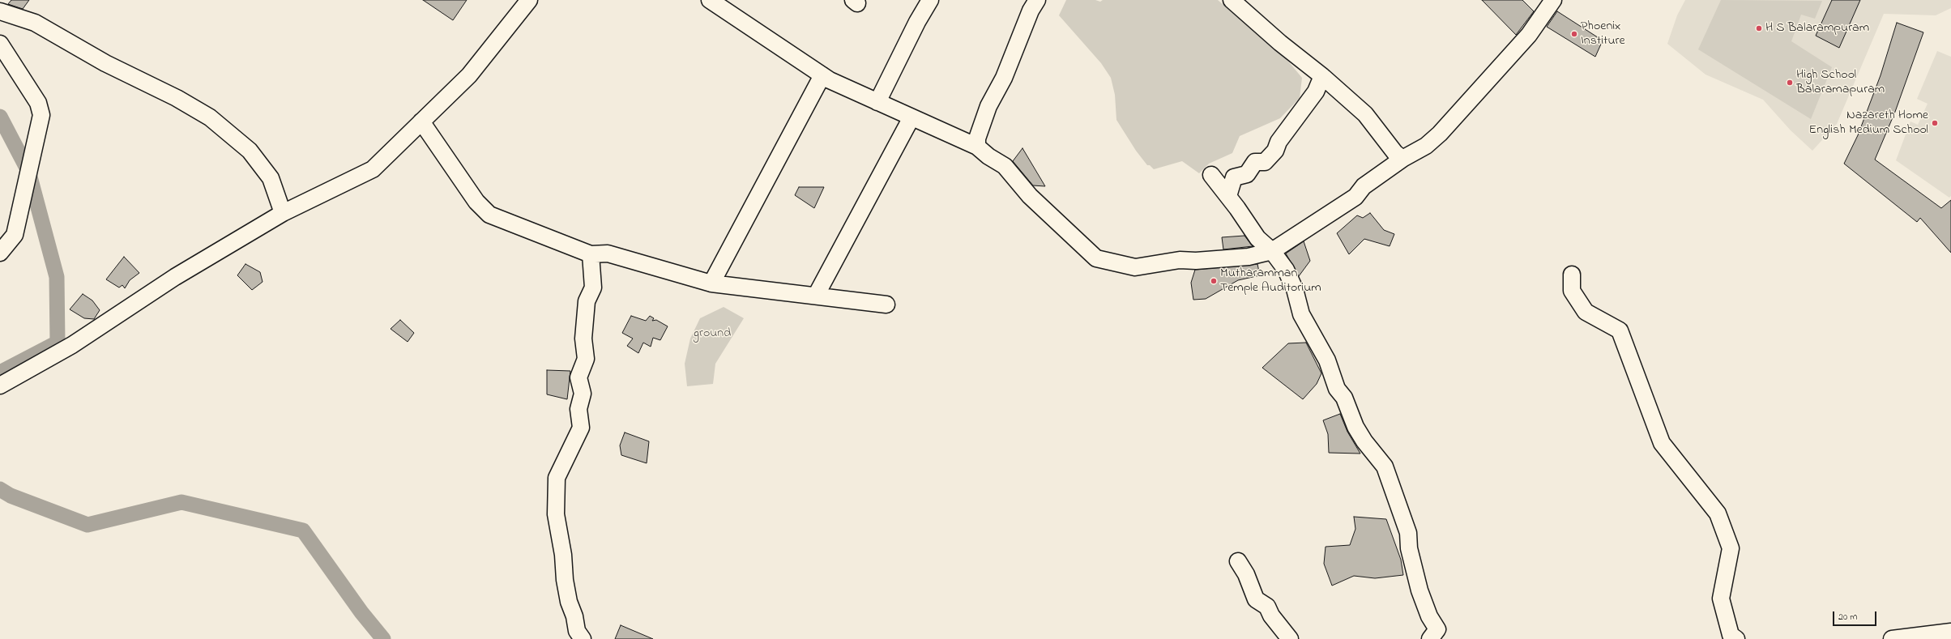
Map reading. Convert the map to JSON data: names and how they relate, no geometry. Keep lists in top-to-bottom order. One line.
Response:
{"parks":["ground"],"places":["H S Balarampuram","Phoenix Institure","High School Balaramapuram","Nazareth Home English Medium School","Mutharamman Temple Auditorium"],"scale_bar":"20 m"}
